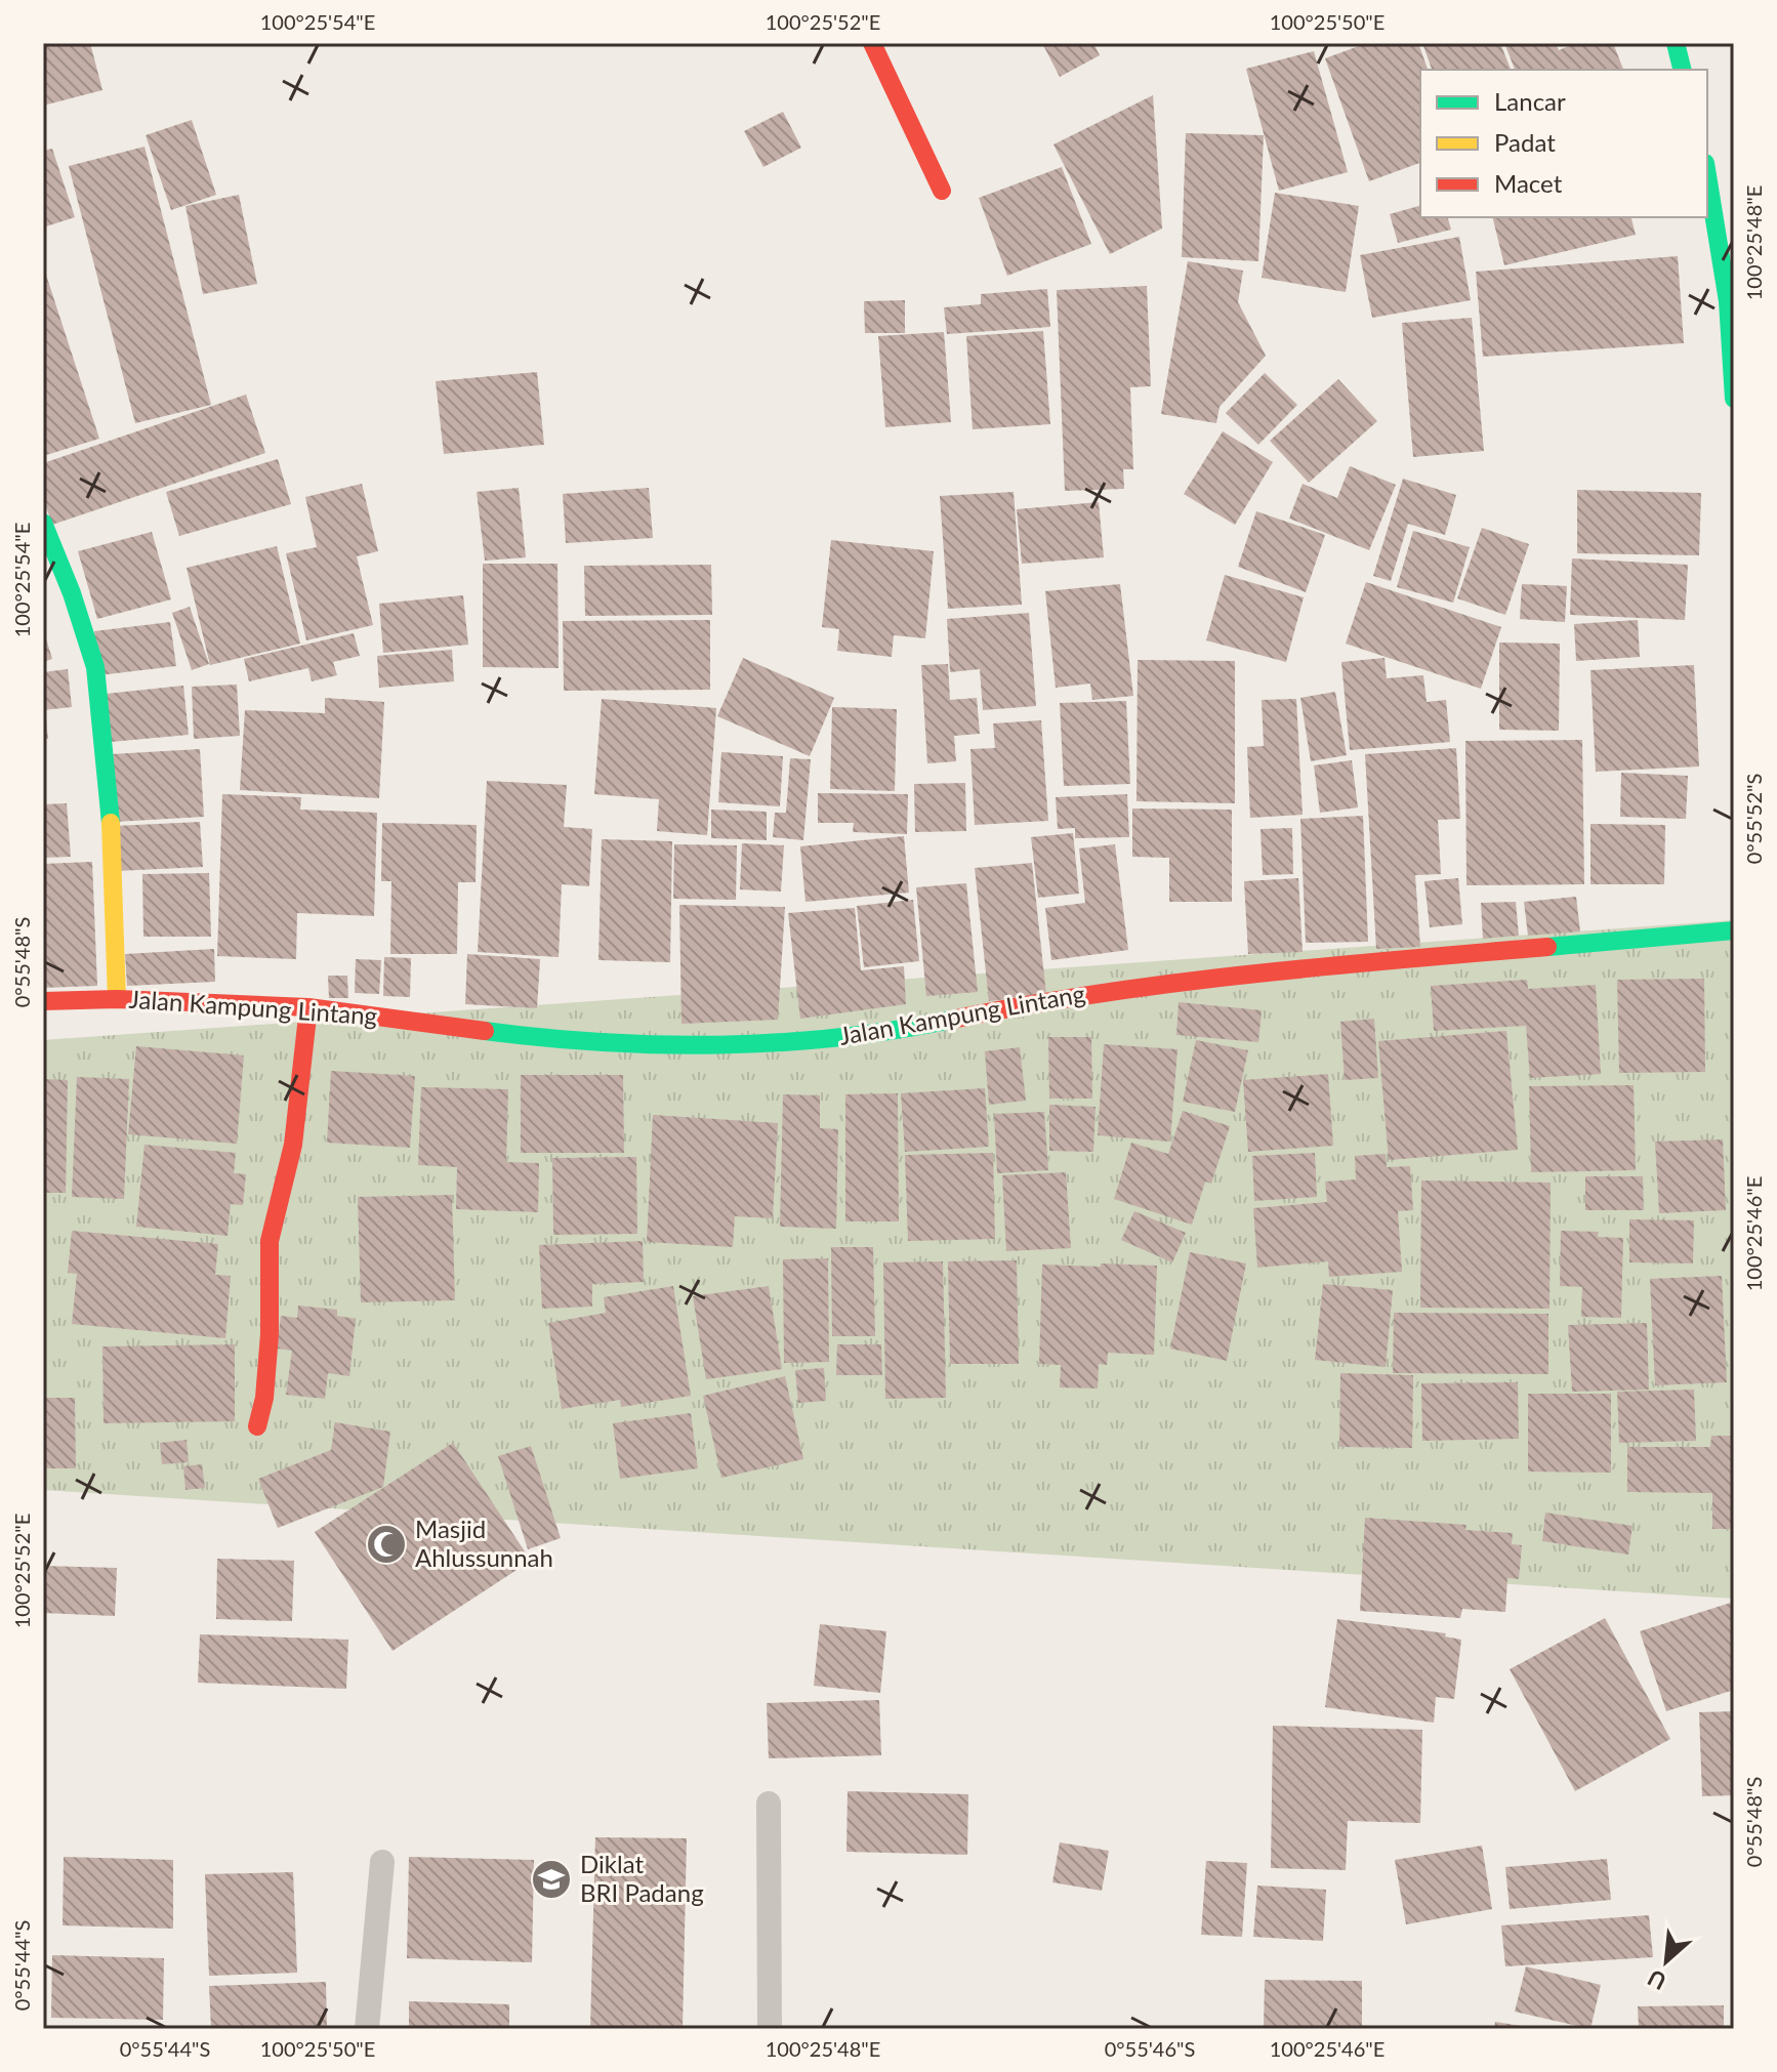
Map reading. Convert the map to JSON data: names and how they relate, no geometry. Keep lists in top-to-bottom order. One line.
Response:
{"streets":{"street":["Jalan Kampung Lintang"]},"places":{"mosque":["Masjid Ahlussunnah"],"school or university":["Diklat BRI Padang"]},"legend":["Lancar","Padat","Macet"],"north":"bottom left","coordinates":["100°25'54\"E","100°25'52\"E","100°25'50\"E","100°25'48\"E","0°55'52\"S","0°55'48\"S","100°25'46\"E","0°55'44\"S","0°55'46\"S"]}
